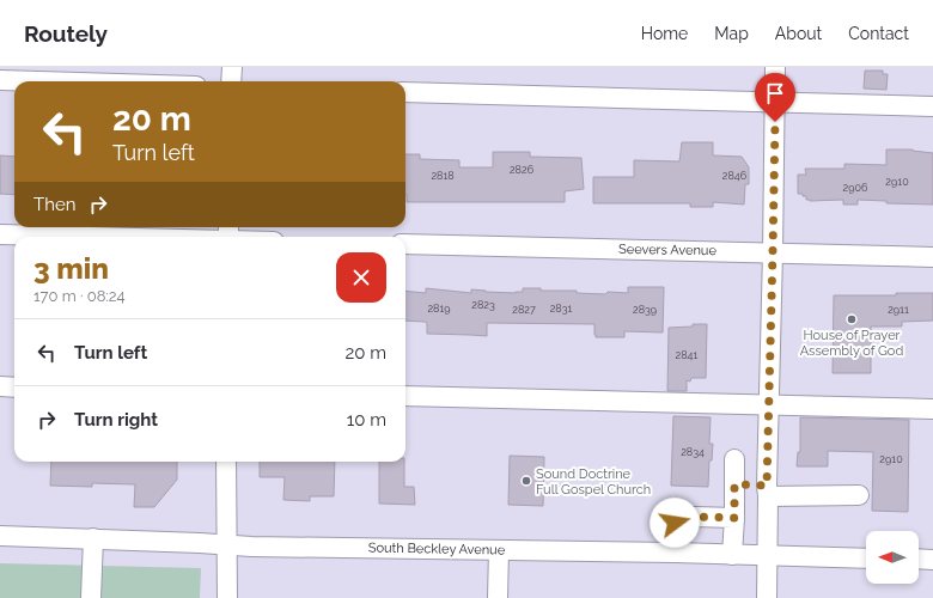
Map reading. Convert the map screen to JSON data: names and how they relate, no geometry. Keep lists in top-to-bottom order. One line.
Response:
{"streets":{"street":["Seevers Avenue","South Beckley Avenue"]},"places":["House of Prayer Assembly of God","Sound Doctrine Full Gospel Church"],"house_numbers":["2826","2818","2846","2910","2906","2823","2819","2831","2827","2839","2911","2841","2834","2910"],"north":"left","page":{"header":"Routely","nav":["Home","Map","About","Contact"],"turn":["20 m","Turn left"],"then":"Then","heading":["3 min","170 m · 08:24"],"list":[{"name":"Turn left","value":"20 m"},{"name":"Turn right","value":"10 m"}]}}
